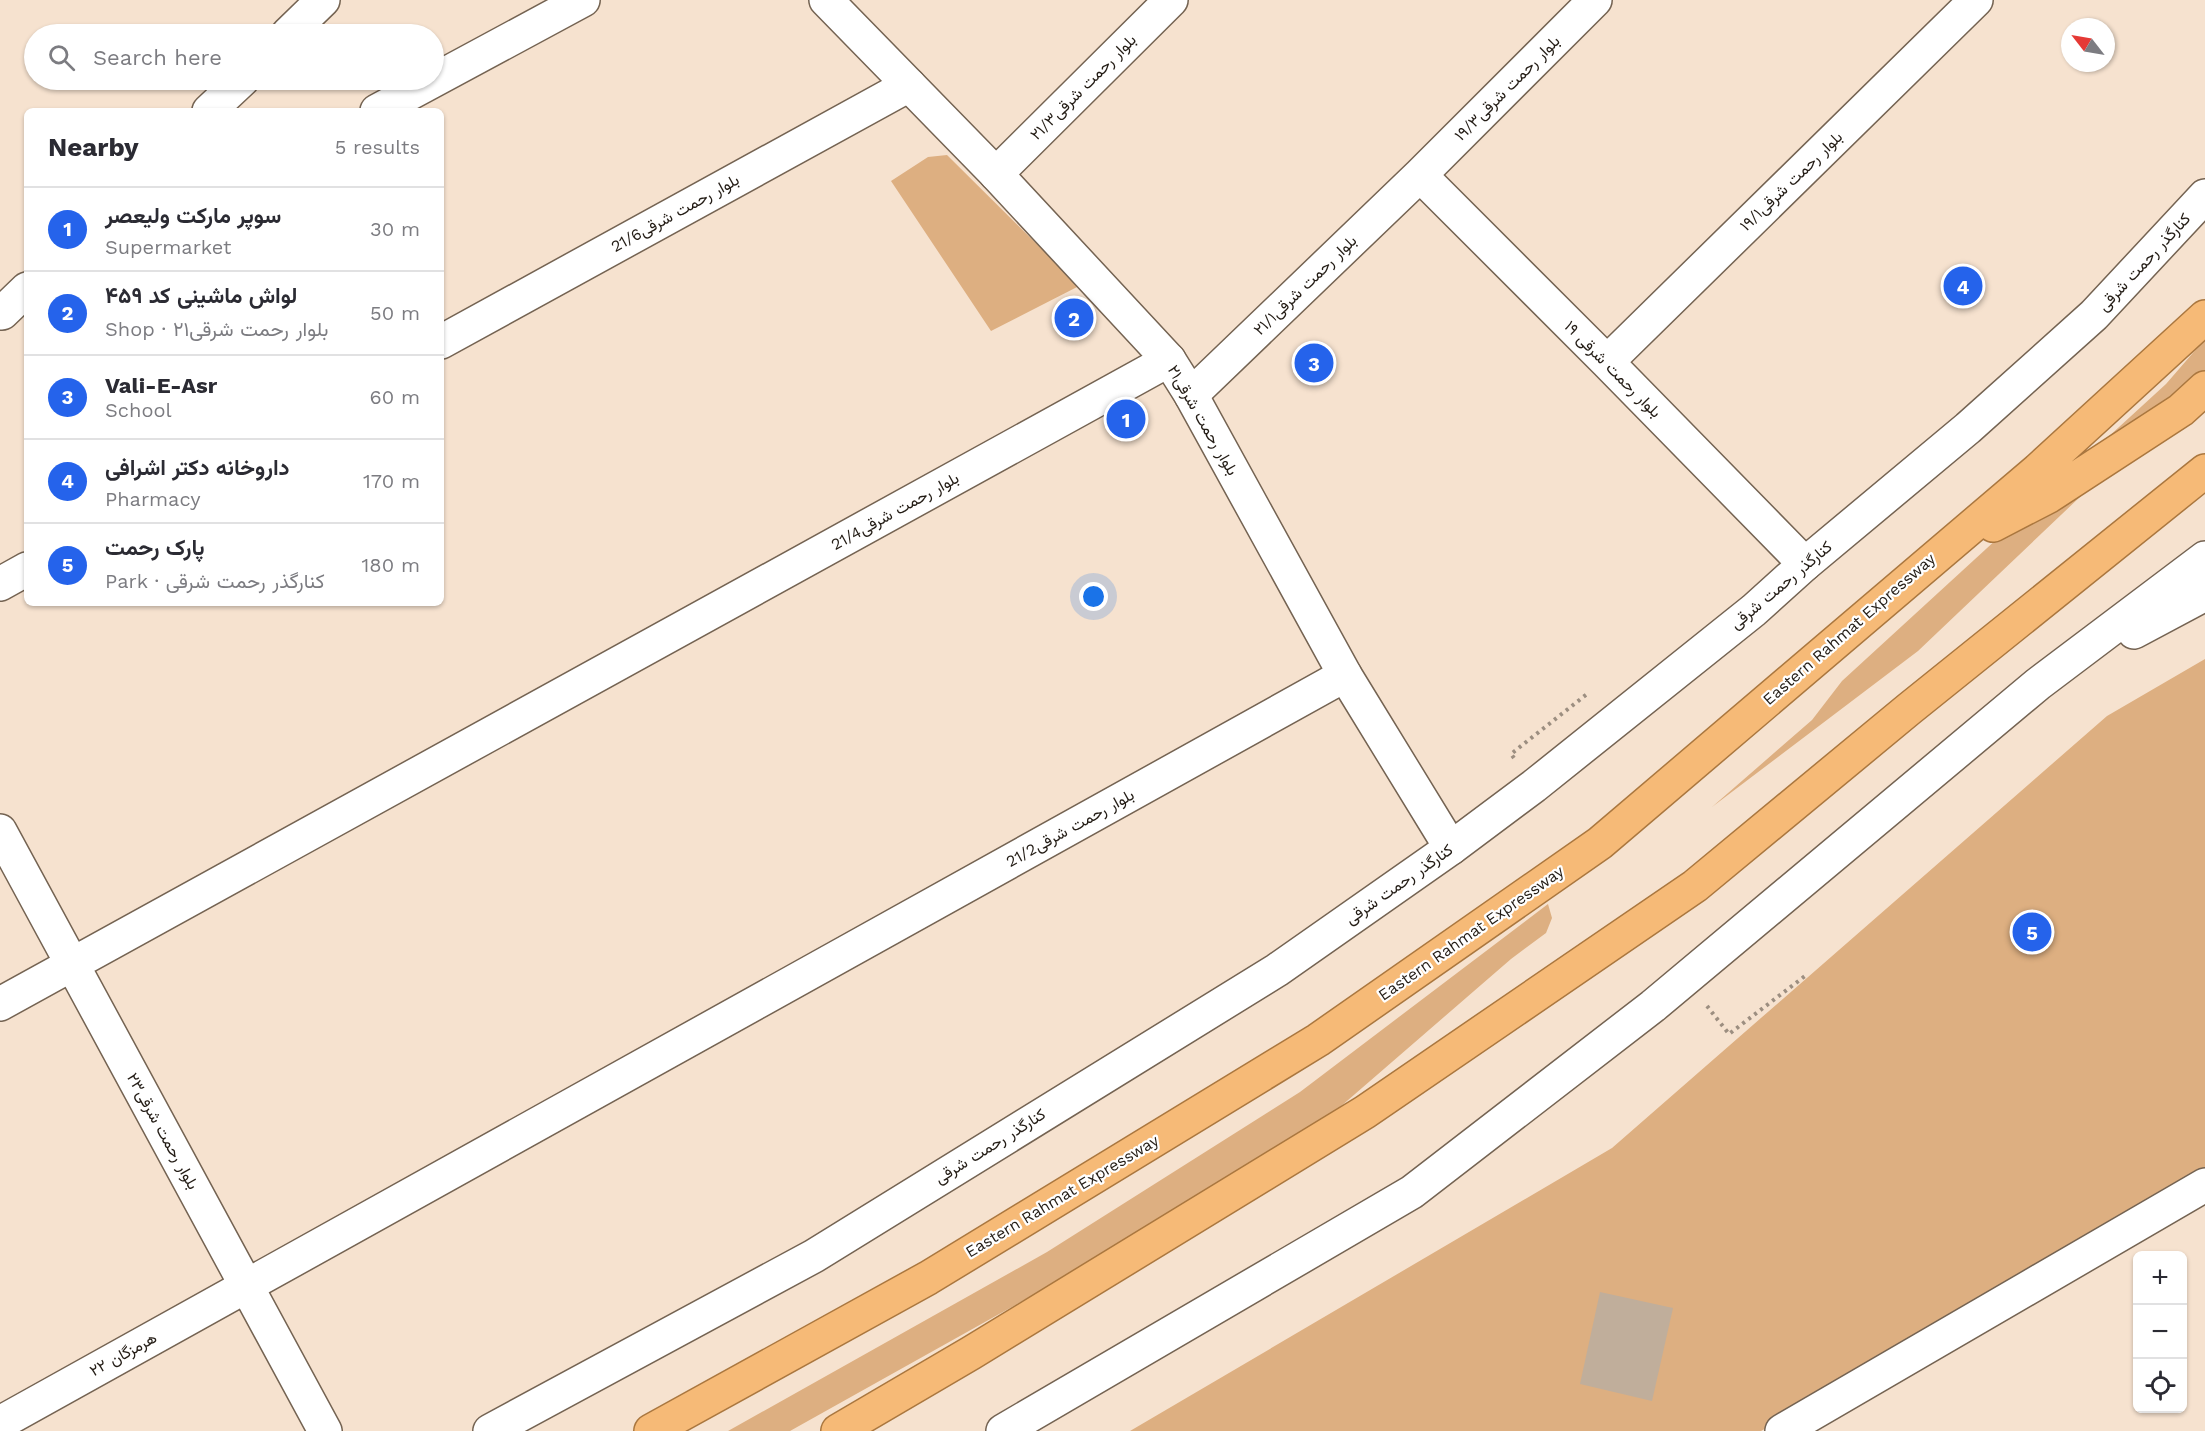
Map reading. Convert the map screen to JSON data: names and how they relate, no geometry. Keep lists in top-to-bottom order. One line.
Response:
{"streets":{"highway":["Eastern Rahmat Expressway"],"street":["بلوار رحمت شرقی۲۱/۳","بلوار رحمت شرقی۱۹/۳","بلوار رحمت شرقی۱۹/۱","بلوار رحمت شرقی21/6","کنارگذر رحمت شرقی","بلوار رحمت شرقی۲۱/۱","بلوار رحمت شرقی ۱۹","بلوار رحمت شرقی۲۱","بلوار رحمت شرقی21/4","بلوار رحمت شرقی21/2","بلوار رحمت شرقی۲۳","هرمزگان ۲۲"]},"crossings":[["بلوار رحمت شرقی۲۱/۳","بلوار رحمت شرقی۲۱"],["بلوار رحمت شرقی۱۹/۳","بلوار رحمت شرقی۲۱/۱"],["بلوار رحمت شرقی۱۹/۳","بلوار رحمت شرقی ۱۹"],["بلوار رحمت شرقی۱۹/۱","بلوار رحمت شرقی ۱۹"],["بلوار رحمت شرقی21/6","بلوار رحمت شرقی۲۱"],["کنارگذر رحمت شرقی","بلوار رحمت شرقی ۱۹"],["کنارگذر رحمت شرقی","بلوار رحمت شرقی۲۱"],["بلوار رحمت شرقی۲۱/۱","بلوار رحمت شرقی ۱۹"],["بلوار رحمت شرقی۲۱/۱","بلوار رحمت شرقی۲۱"],["بلوار رحمت شرقی۲۱","بلوار رحمت شرقی21/4"],["بلوار رحمت شرقی۲۱","بلوار رحمت شرقی21/2"],["بلوار رحمت شرقی21/4","بلوار رحمت شرقی۲۳"],["بلوار رحمت شرقی21/2","بلوار رحمت شرقی۲۳"],["بلوار رحمت شرقی21/2","هرمزگان ۲۲"],["بلوار رحمت شرقی۲۳","هرمزگان ۲۲"]],"north":"top left","page":{"search":"Search here","heading":["Nearby","5 results"],"list":[{"mark":"1","name":"سوپر مارکت ولیعصر","note":"Supermarket","value":"30 m"},{"mark":"2","name":"لواش ماشینی کد ۴۵۹","note":"Shop · بلوار رحمت شرقی۲۱","value":"50 m"},{"mark":"3","name":"Vali-E-Asr","note":"School","value":"60 m"},{"mark":"4","name":"داروخانه دکتر اشرافی","note":"Pharmacy","value":"170 m"},{"mark":"5","name":"پارک رحمت","note":"Park · کنارگذر رحمت شرقی","value":"180 m"}],"pins":["4","2","3","1","5"],"map_buttons":["+","−"]}}
